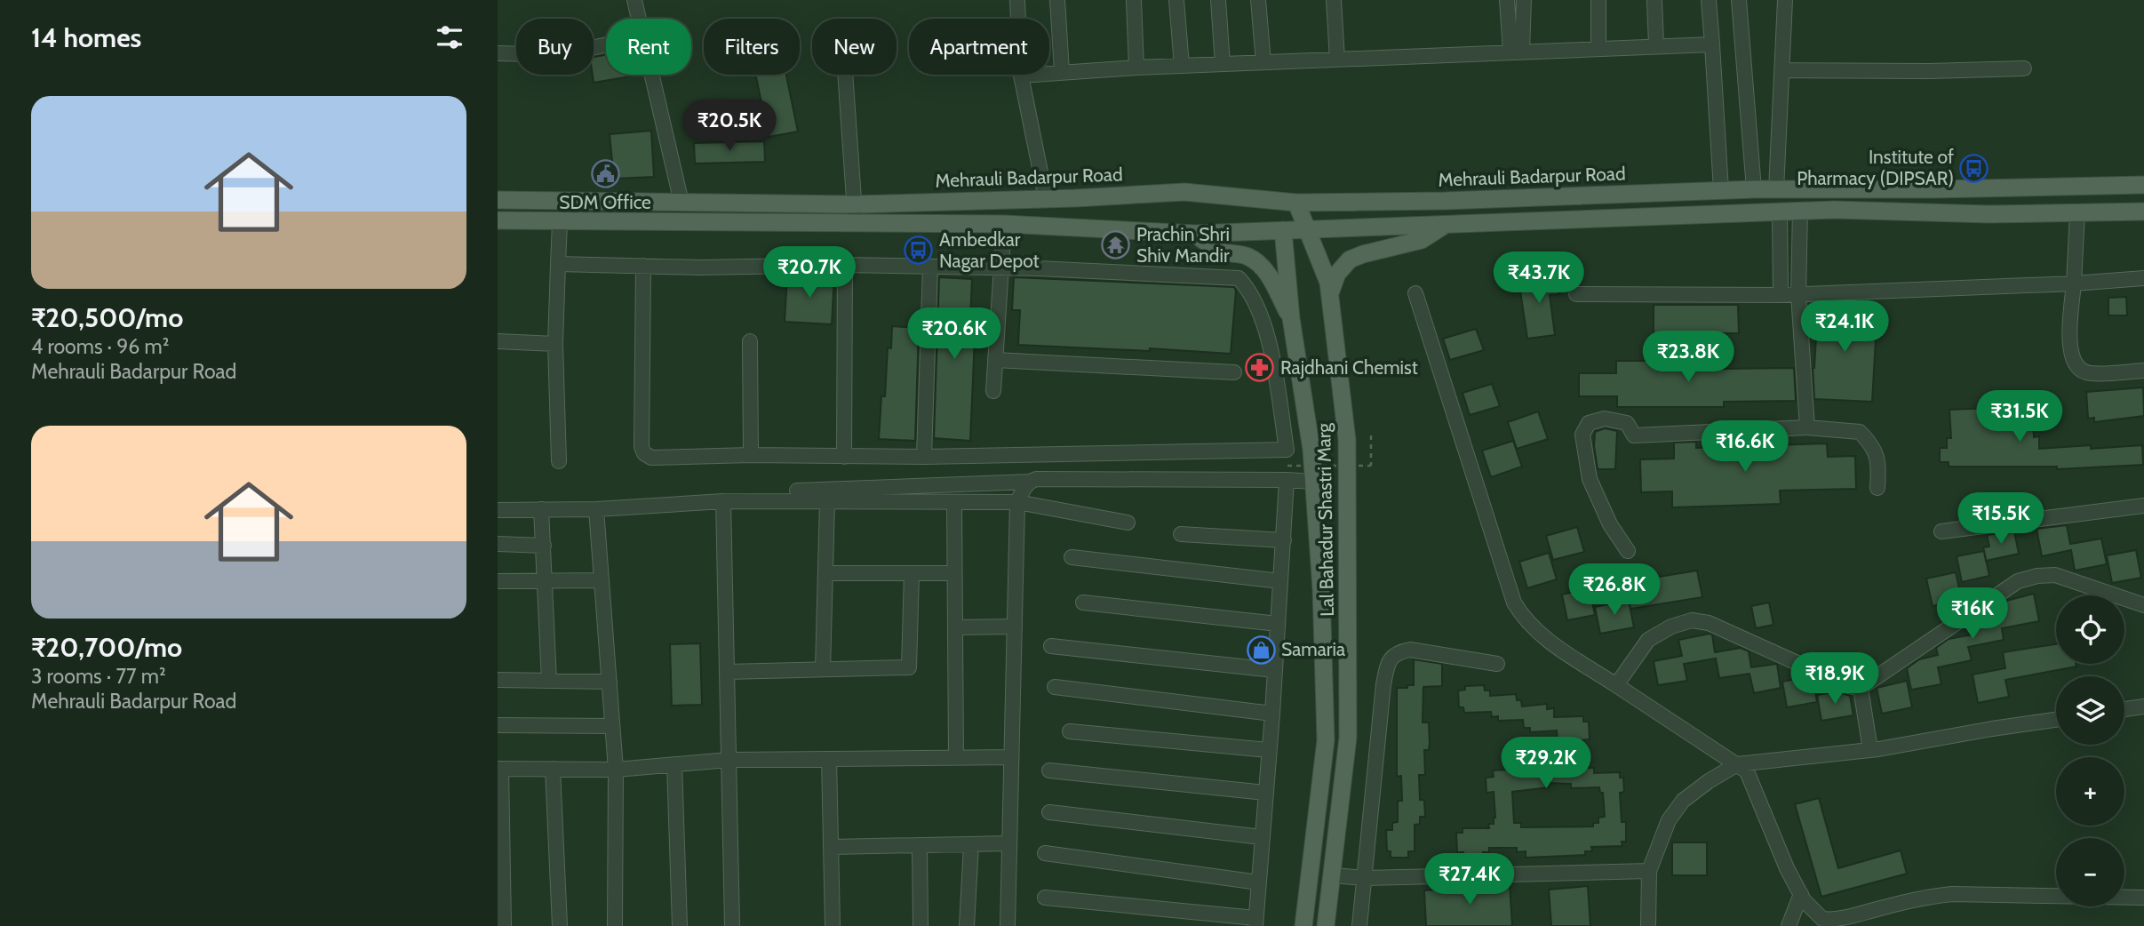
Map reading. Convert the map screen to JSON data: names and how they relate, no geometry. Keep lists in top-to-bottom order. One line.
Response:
{"streets":{"main road":["Mehrauli Badarpur Road","Lal Bahadur Shastri Marg"]},"crossings":[["Mehrauli Badarpur Road","Lal Bahadur Shastri Marg"]],"places":{"bus stop":["Institute of Pharmacy (DIPSAR)","Ambedkar Nagar Depot"],"public building":["SDM Office"],"temple":["Prachin Shri Shiv Mandir"],"pharmacy":["Rajdhani Chemist"],"shop":["Samaria"]},"page":{"heading":"14 homes","chip":["Buy","Rent","Filters","New","Apartment"],"list":[{"name":"₹20,500/mo","note":"4 rooms · 96 m² · Mehrauli Badarpur Road"},{"name":"₹20,700/mo","note":"3 rooms · 77 m² · Mehrauli Badarpur Road"}],"price":["₹20.5K","₹20.7K","₹43.7K","₹24.1K","₹20.6K","₹23.8K","₹31.5K","₹16.6K","₹15.5K","₹26.8K","₹16K","₹18.9K","₹29.2K","₹27.4K"],"map_buttons":["+","−"]}}
